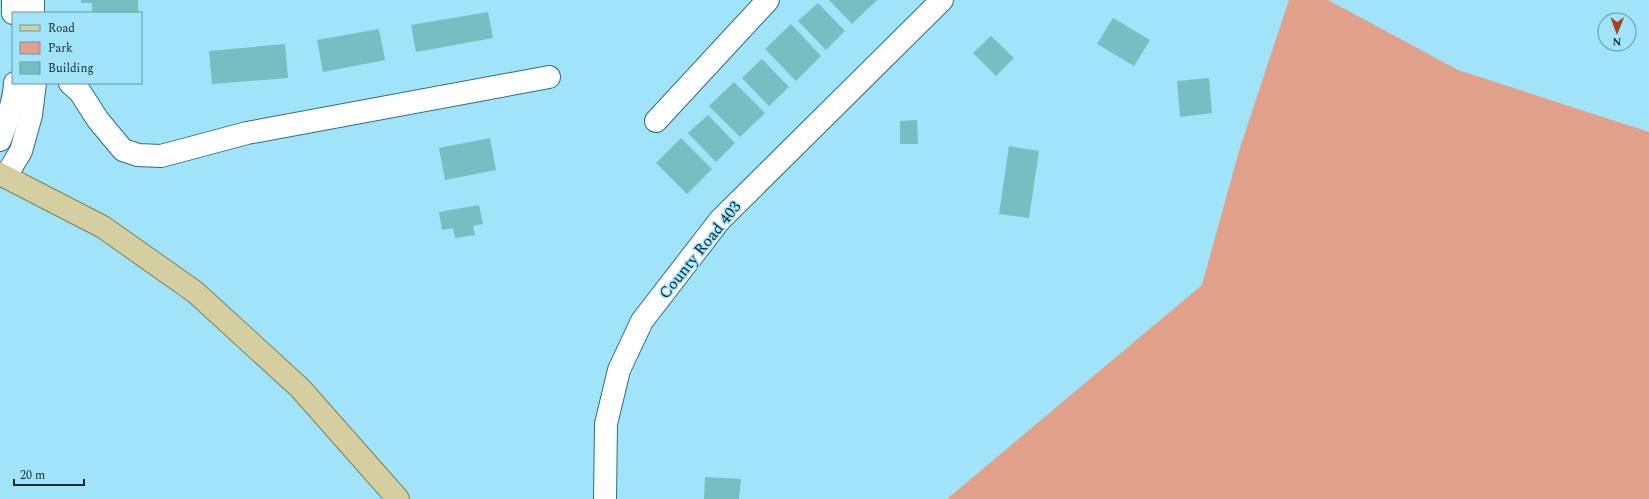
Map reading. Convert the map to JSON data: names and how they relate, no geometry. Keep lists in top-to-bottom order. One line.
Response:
{"streets":{"street":["County Road 403"]},"legend":["Road","Park","Building"],"scale_bar":"20 m","north":"bottom"}
